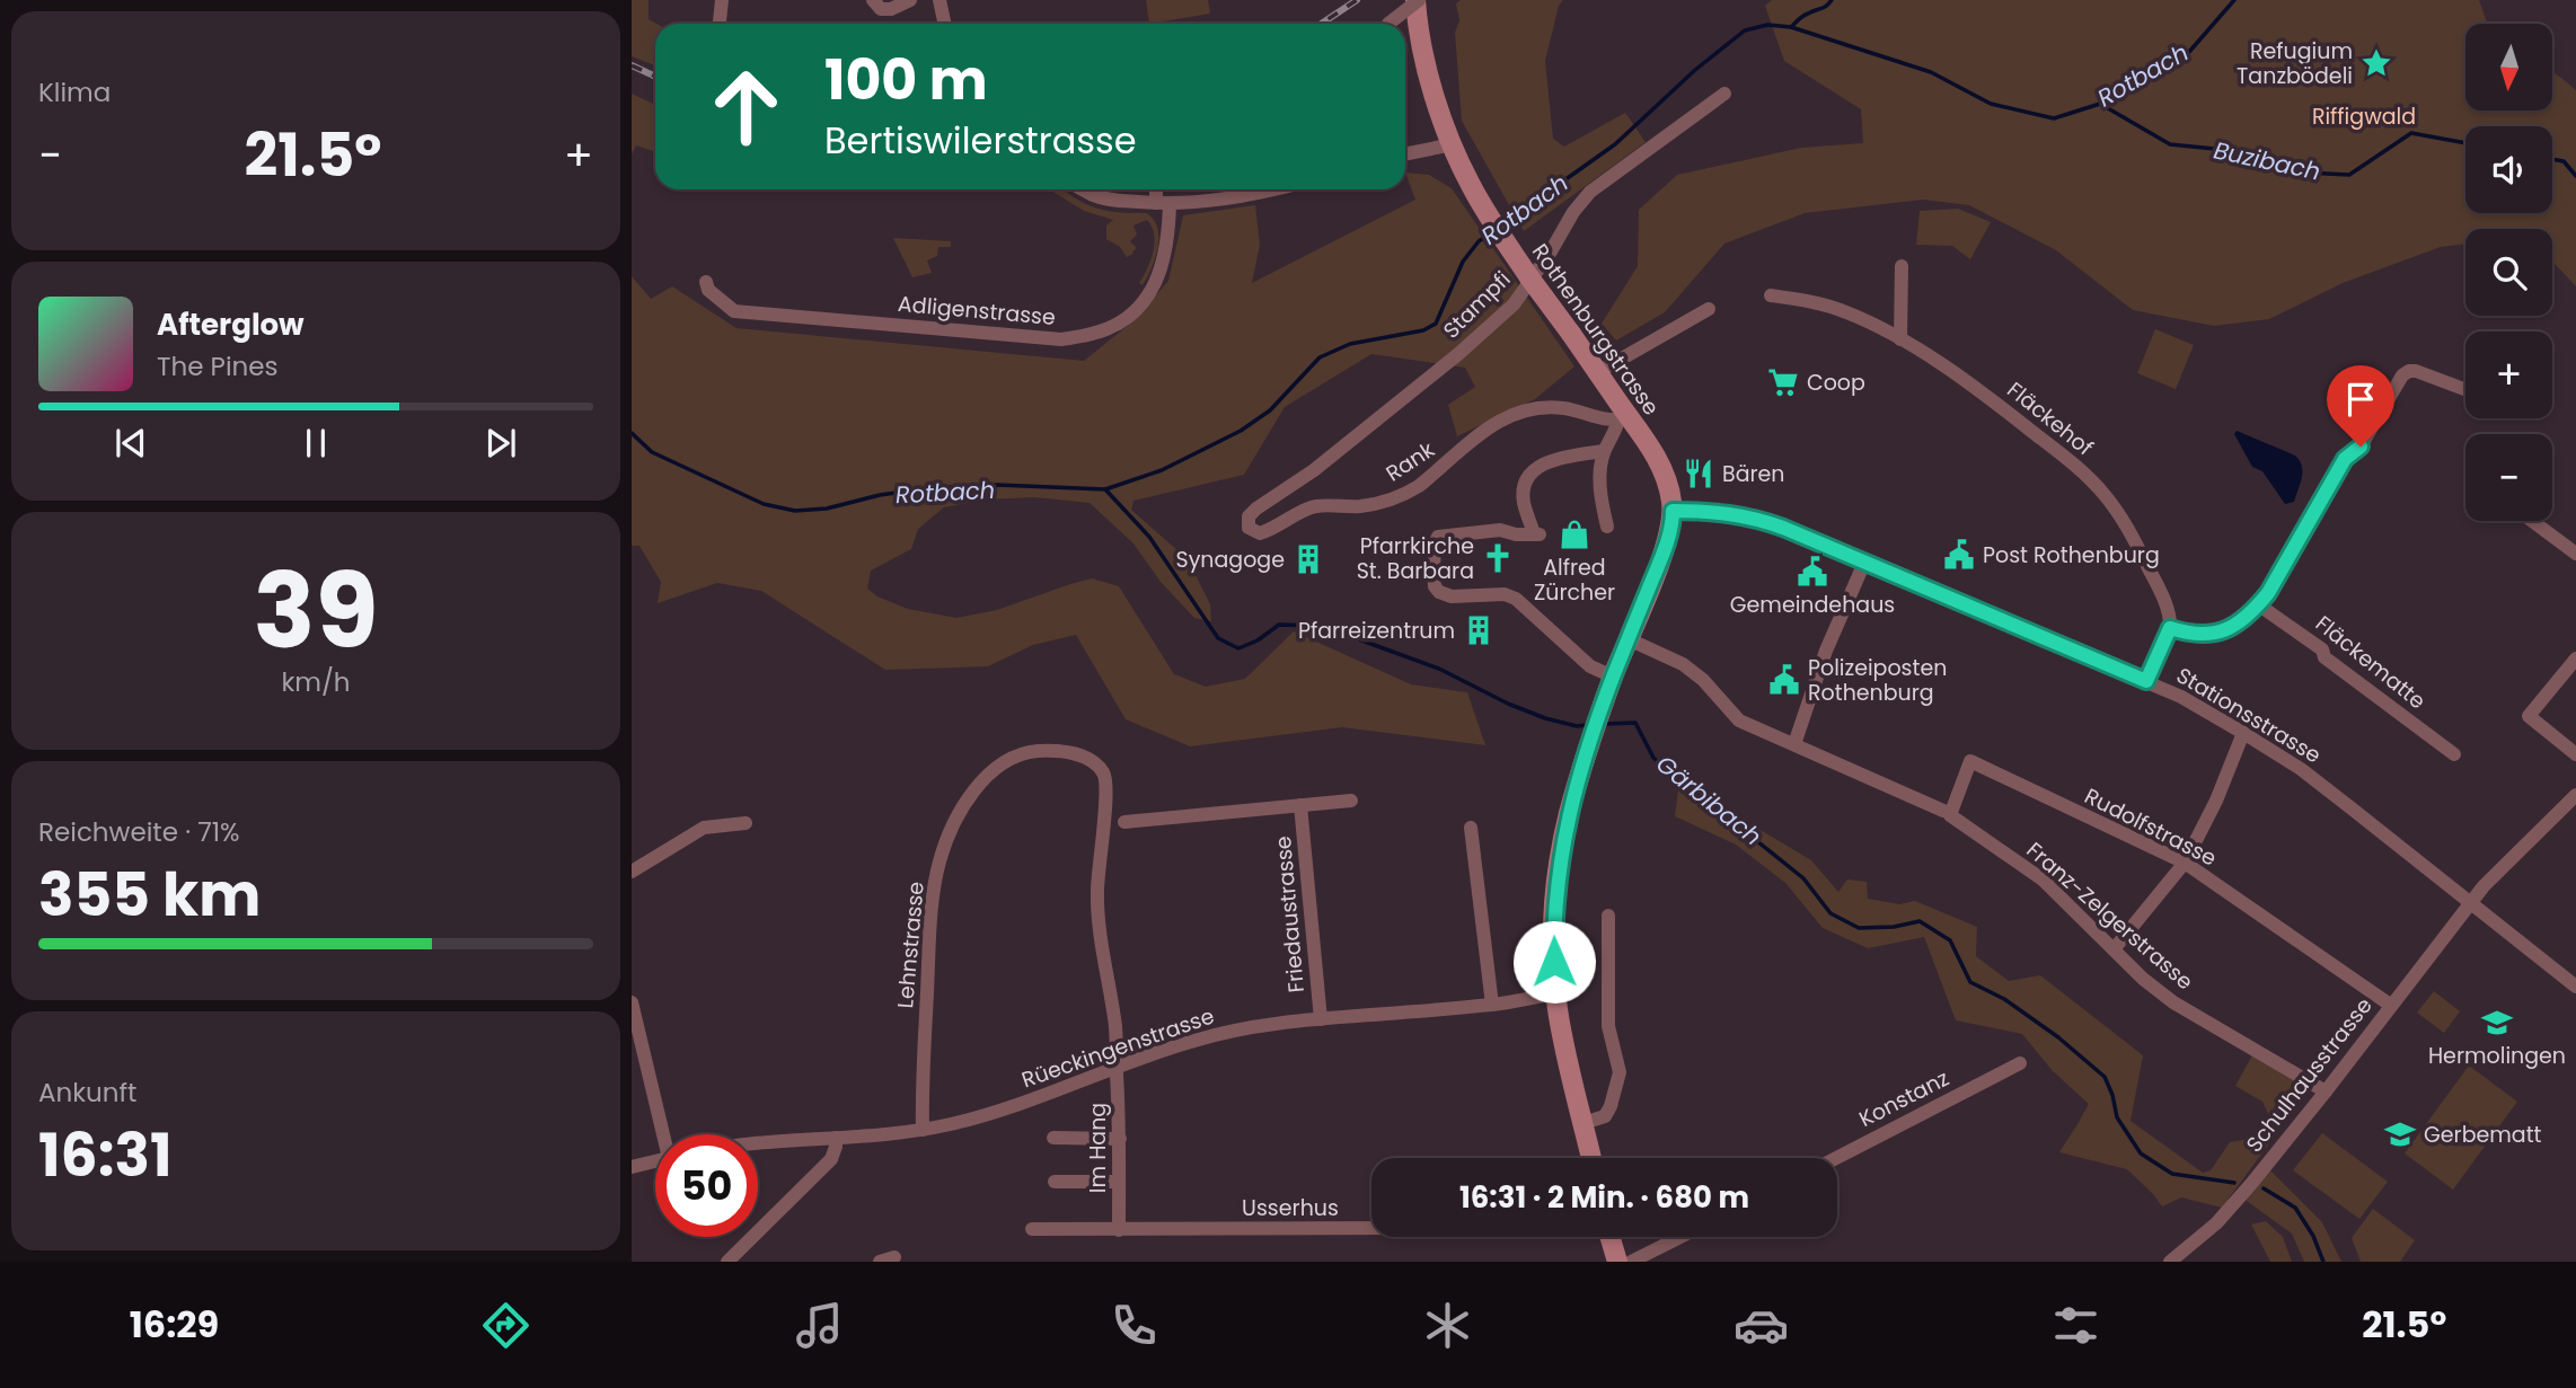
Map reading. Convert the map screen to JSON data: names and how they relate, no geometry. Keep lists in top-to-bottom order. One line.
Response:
{"streets":{"main road":["Rothenburgstrasse"],"street":["Stampfi","Adligenstrasse","Fläckehof","Rank","Fläckematte","Stationsstrasse","Rudolfstrasse","Friedaustrasse","Franz-Zelgerstrasse","Lehnstrasse","Rüeckingenstrasse","Schulhausstrasse","Konstanz","Im Hang","Usserhus"]},"crossings":[["Stampfi","Rank"],["Rothenburgstrasse","Rank"],["Rothenburgstrasse","Stationsstrasse"],["Stationsstrasse","Schulhausstrasse"],["Rudolfstrasse","Franz-Zelgerstrasse"],["Rudolfstrasse","Schulhausstrasse"],["Friedaustrasse","Rüeckingenstrasse"],["Franz-Zelgerstrasse","Schulhausstrasse"],["Lehnstrasse","Rüeckingenstrasse"],["Lehnstrasse","Im Hang"],["Rüeckingenstrasse","Im Hang"],["Im Hang","Usserhus"]],"water":["Rotbach","Buzibach","Gärbibach"],"parks":["Riffigwald"],"places":{"place":["Refugium Tanzbödeli"],"supermarket":["Coop"],"restaurant":["Bären"],"shop":["Alfred Zürcher"],"public building":["Post Rothenburg","Gemeindehaus","Polizeiposten Rothenburg"],"church":["Pfarrkirche St. Barbara"],"building":["Synagoge","Pfarreizentrum"],"school or university":["Hermolingen","Gerbematt"]},"north":"bottom","page":{"tile":["Klima",["39","km/h"],["Reichweite · 71%","355 km"],["Ankunft","16:31"]],"map_buttons":["+","−"],"turn":["100 m","Bertiswilerstrasse"],"heat":["−","21.5°","+"],"song":["Afterglow","The Pines"],"limit":"50","trip":"16:31 · 2 Min. · 680 m","tabs":["16:29","21.5°"]}}
